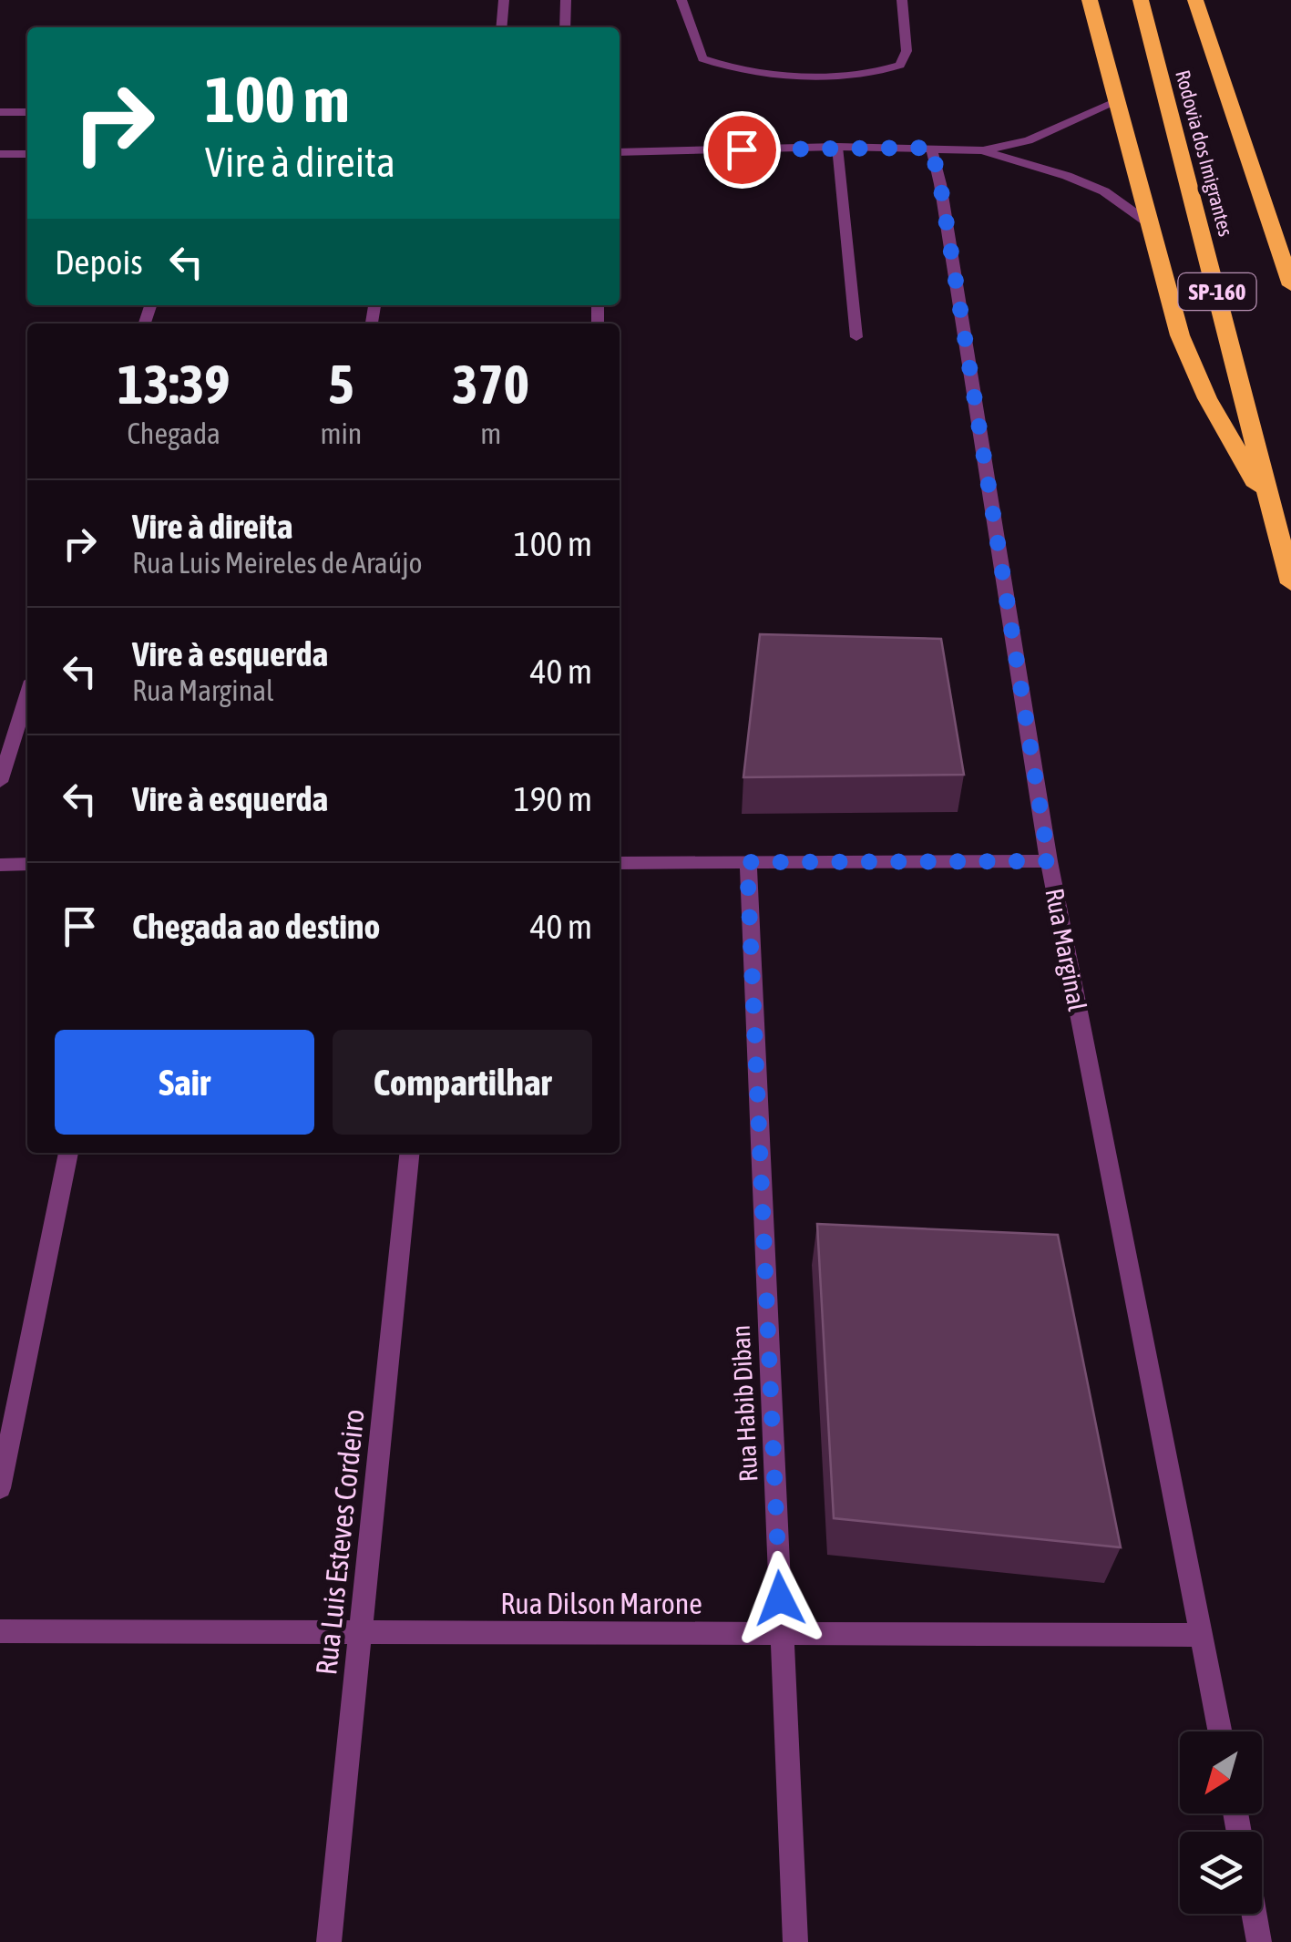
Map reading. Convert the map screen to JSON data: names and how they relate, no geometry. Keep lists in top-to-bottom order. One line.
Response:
{"streets":{"highway":["Rodovia dos Imigrantes","SP-160"],"street":["Rua Marginal","Rua Habib Diban","Rua Luis Esteves Cordeiro","Rua Dilson Marone"]},"crossings":[["Rua Marginal","Rua Dilson Marone"],["Rua Habib Diban","Rua Dilson Marone"],["Rua Luis Esteves Cordeiro","Rua Dilson Marone"]],"north":"bottom left","page":{"turn":["100 m","Vire à direita"],"then":"Depois","eta":["13:39","Chegada","5","min","370","m"],"list":[{"name":"Vire à direita","note":"Rua Luis Meireles de Araújo","value":"100 m"},{"name":"Vire à esquerda","note":"Rua Marginal","value":"40 m"},{"name":"Vire à esquerda","value":"190 m"},{"name":"Chegada ao destino","value":"40 m"}],"buttons":["Sair","Compartilhar"]}}
